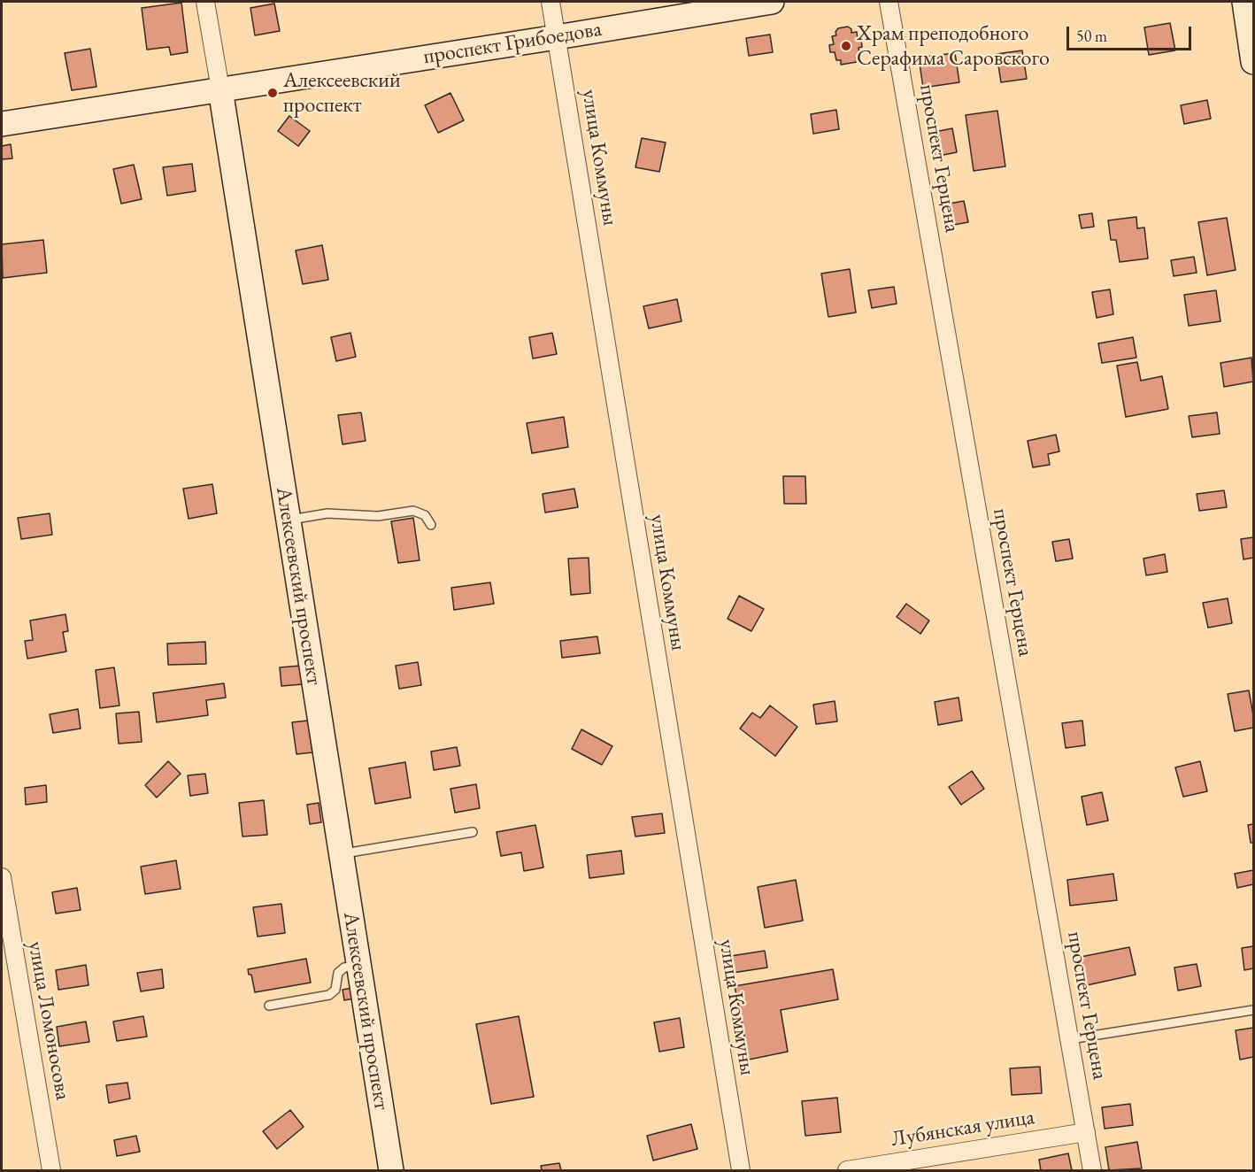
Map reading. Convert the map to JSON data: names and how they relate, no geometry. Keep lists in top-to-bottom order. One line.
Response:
{"streets":{"street":["проспект Грибоедова","улица Коммуны","проспект Герцена","Алексеевский проспект","улица Ломоносова","Лубянская улица"]},"crossings":[["проспект Грибоедова","улица Коммуны"],["проспект Грибоедова","Алексеевский проспект"],["проспект Герцена","Лубянская улица"]],"places":["Храм преподобного Серафима Саровского","Алексеевский проспект"],"scale_bar":"50 m"}
